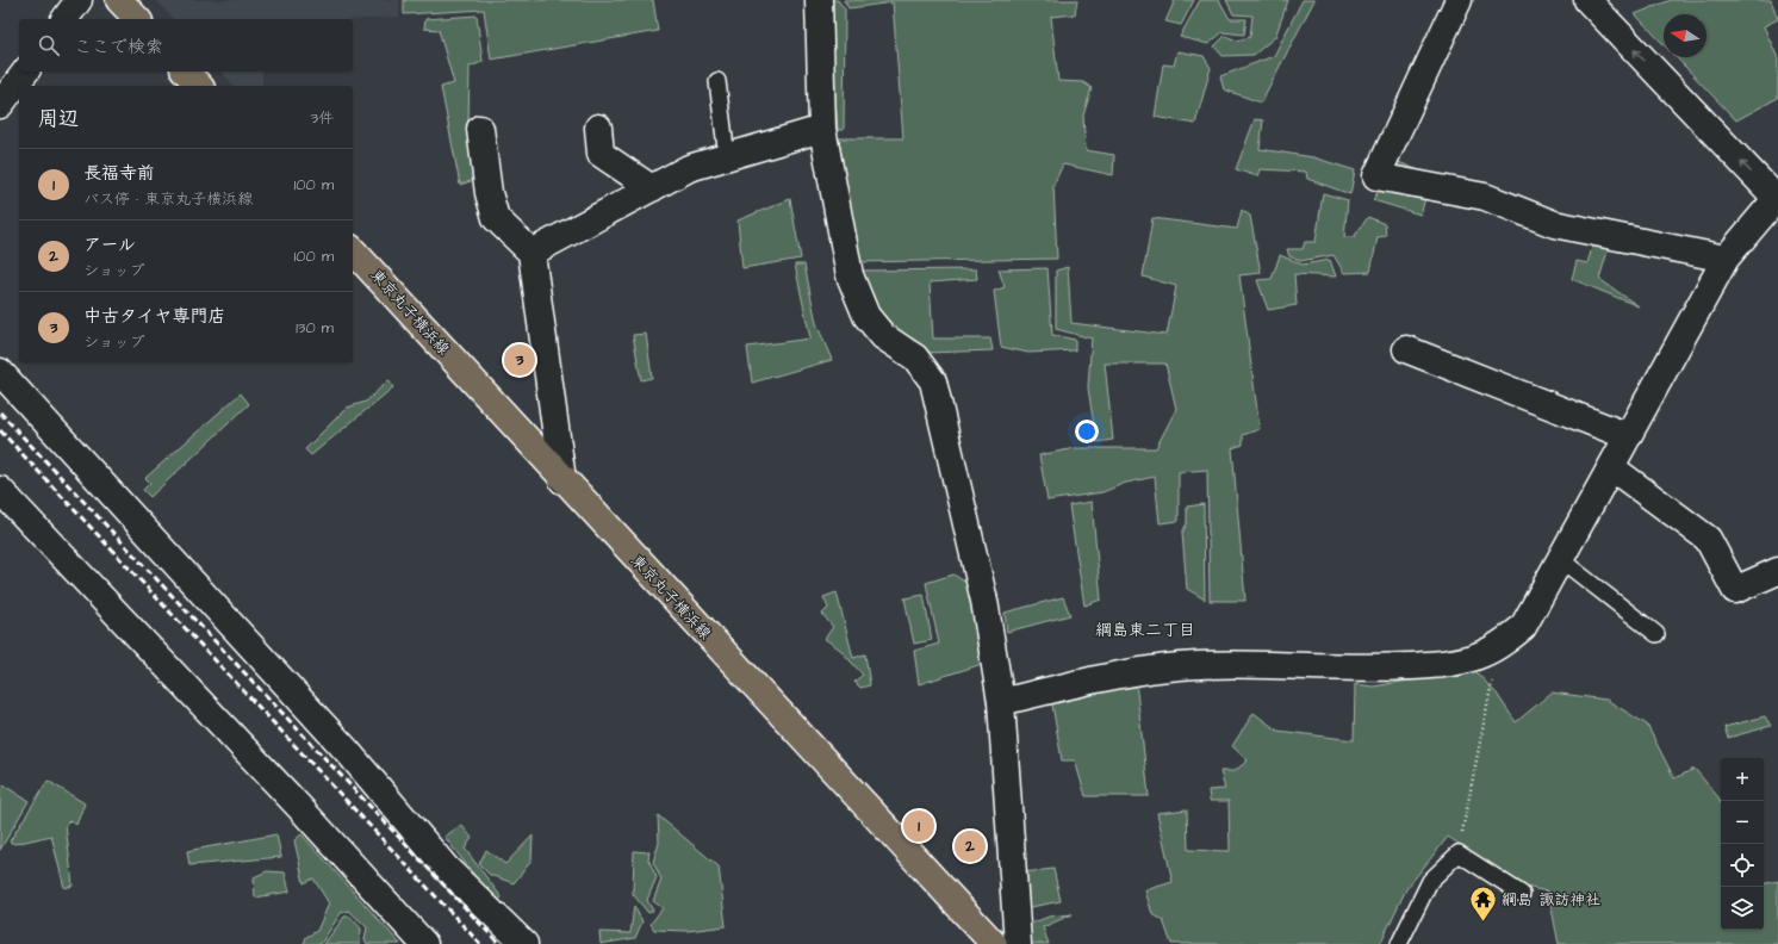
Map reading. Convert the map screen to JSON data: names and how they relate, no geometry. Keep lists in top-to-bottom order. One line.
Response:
{"streets":{"main road":["東京丸子横浜線"]},"districts":["綱島東二丁目"],"places":{"temple":["綱島 諏訪神社"]},"north":"left","page":{"search":"ここで検索","heading":["周辺","3件"],"list":[{"mark":"1","name":"長福寺前","note":"バス停 · 東京丸子横浜線","value":"100 m"},{"mark":"2","name":"アール","note":"ショップ","value":"100 m"},{"mark":"3","name":"中古タイヤ専門店","note":"ショップ","value":"130 m"}],"pins":["3","1","2"],"map_buttons":["+","−"]}}
